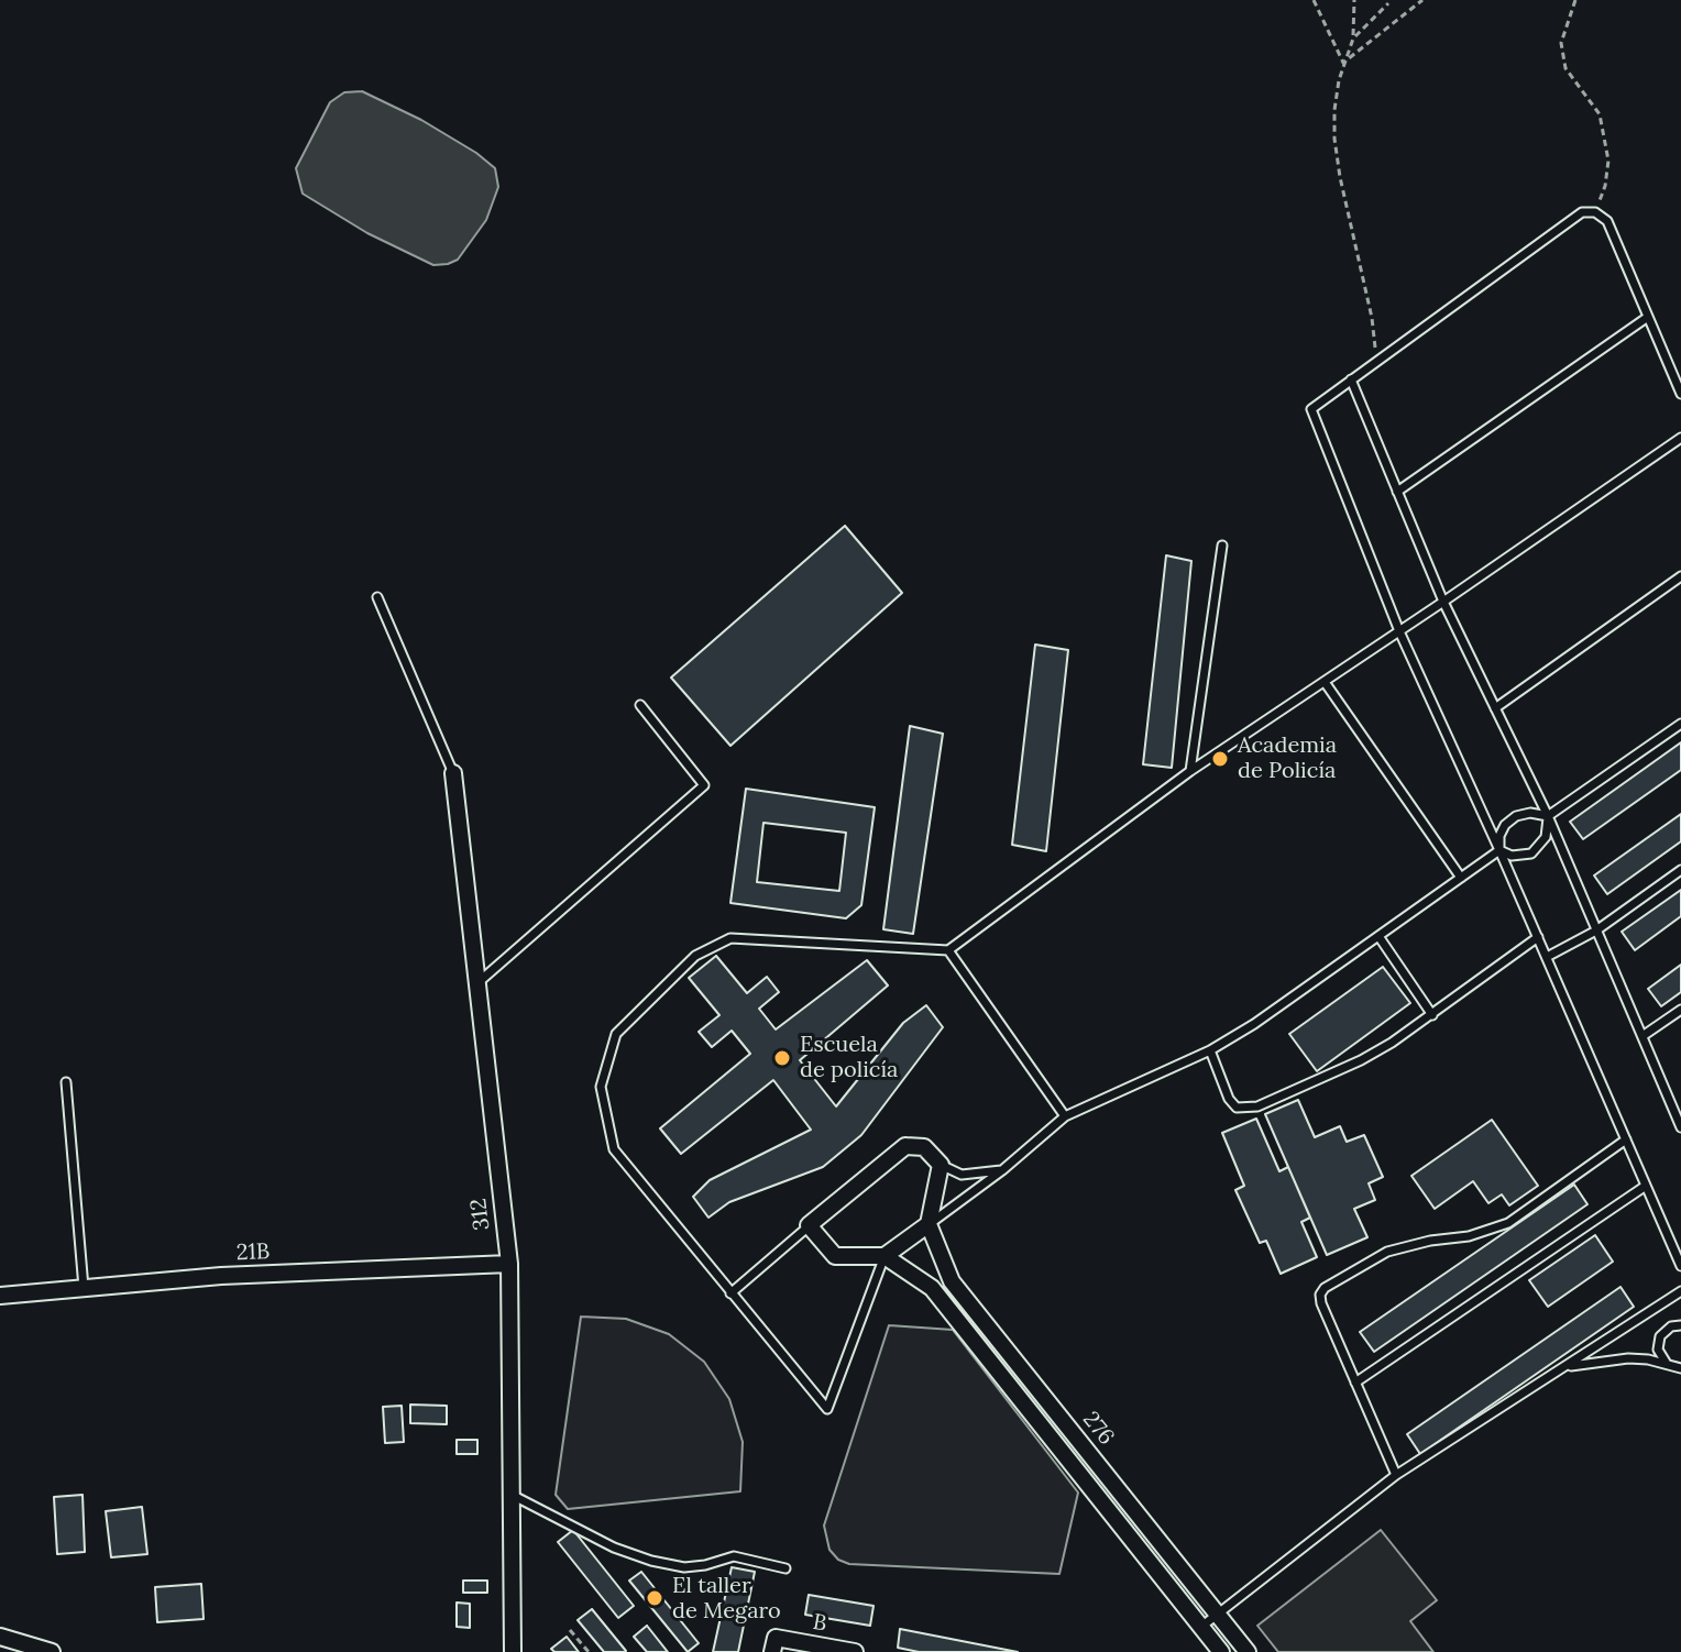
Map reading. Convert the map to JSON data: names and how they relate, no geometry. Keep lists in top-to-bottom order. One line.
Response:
{"streets":{"street":["312","21B","276","B"]},"crossings":[["312","21B"]],"places":["Academia de Policía","Escuela de policía","El taller de Megaro"]}
